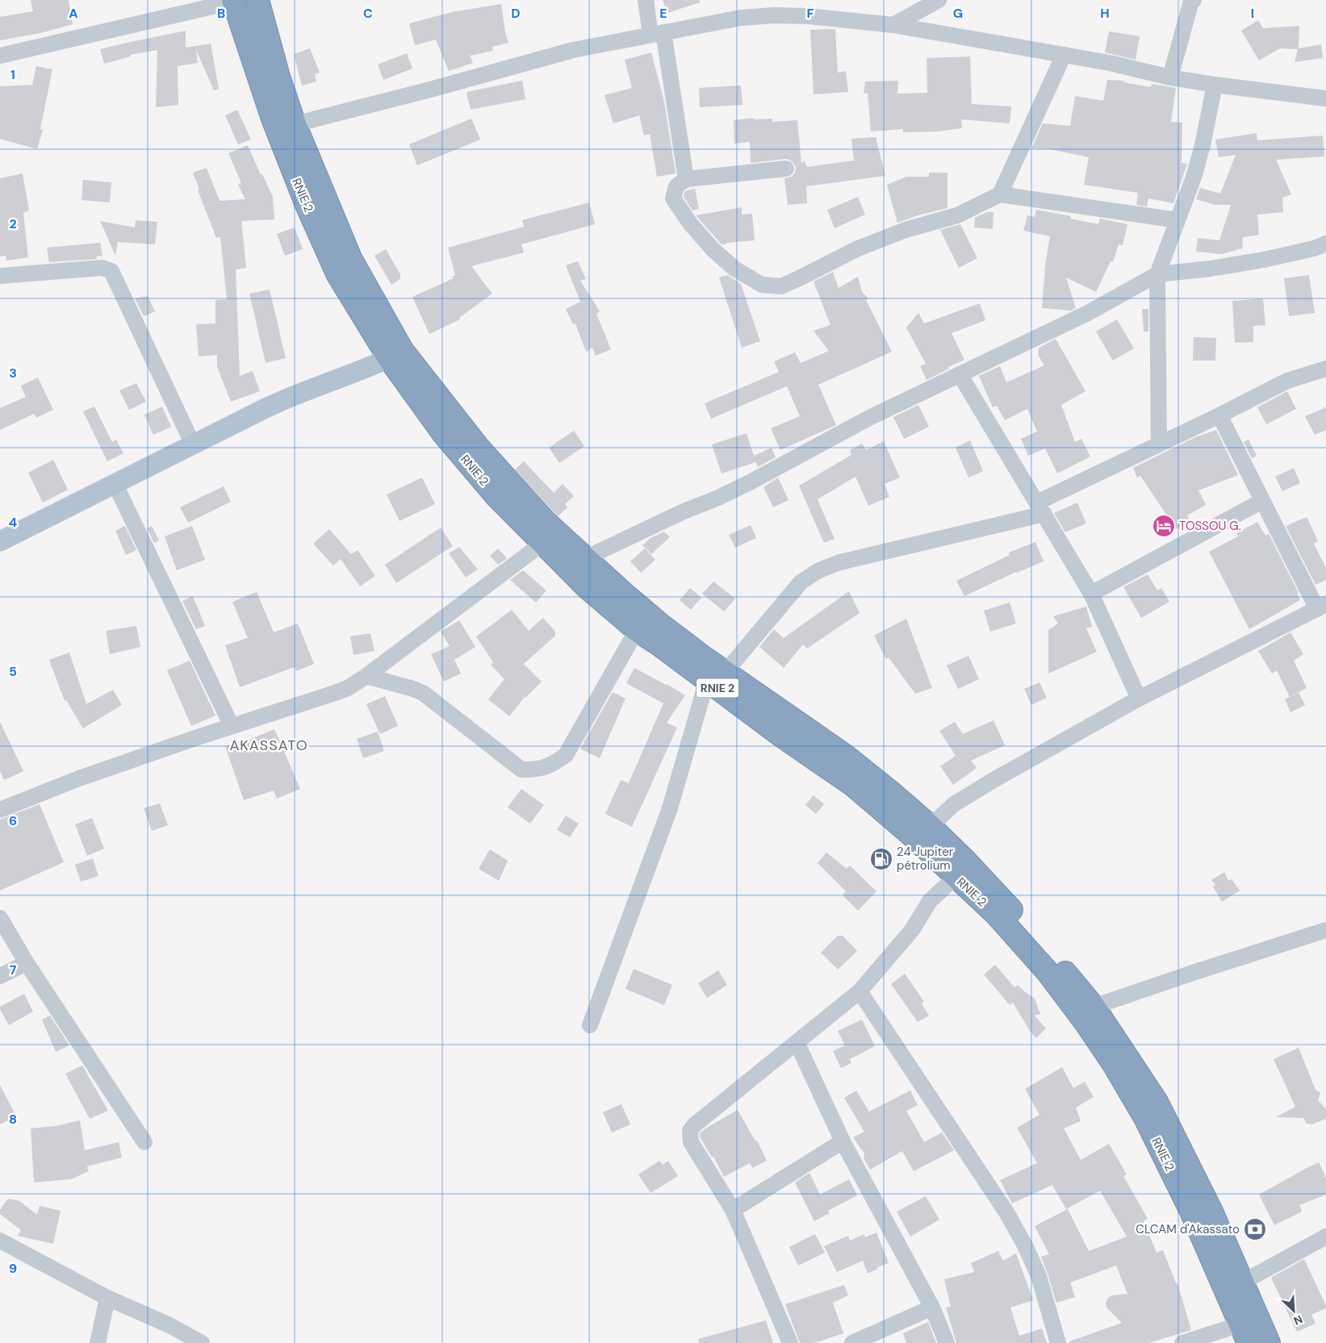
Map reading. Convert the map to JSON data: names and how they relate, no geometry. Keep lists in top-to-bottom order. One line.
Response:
{"streets":{"highway":["RNIE 2"]},"districts":["AKASSATO"],"places":{"hotel":["TOSSOU G."],"fuel station":["24 Jupiter pétrolium"],"bank":["CLCAM d'Akassato"]},"north":"bottom right","grid":{"columns":["A","B","C","D","E","F","G","H","I"],"rows":["1","2","3","4","5","6","7","8","9"]}}
